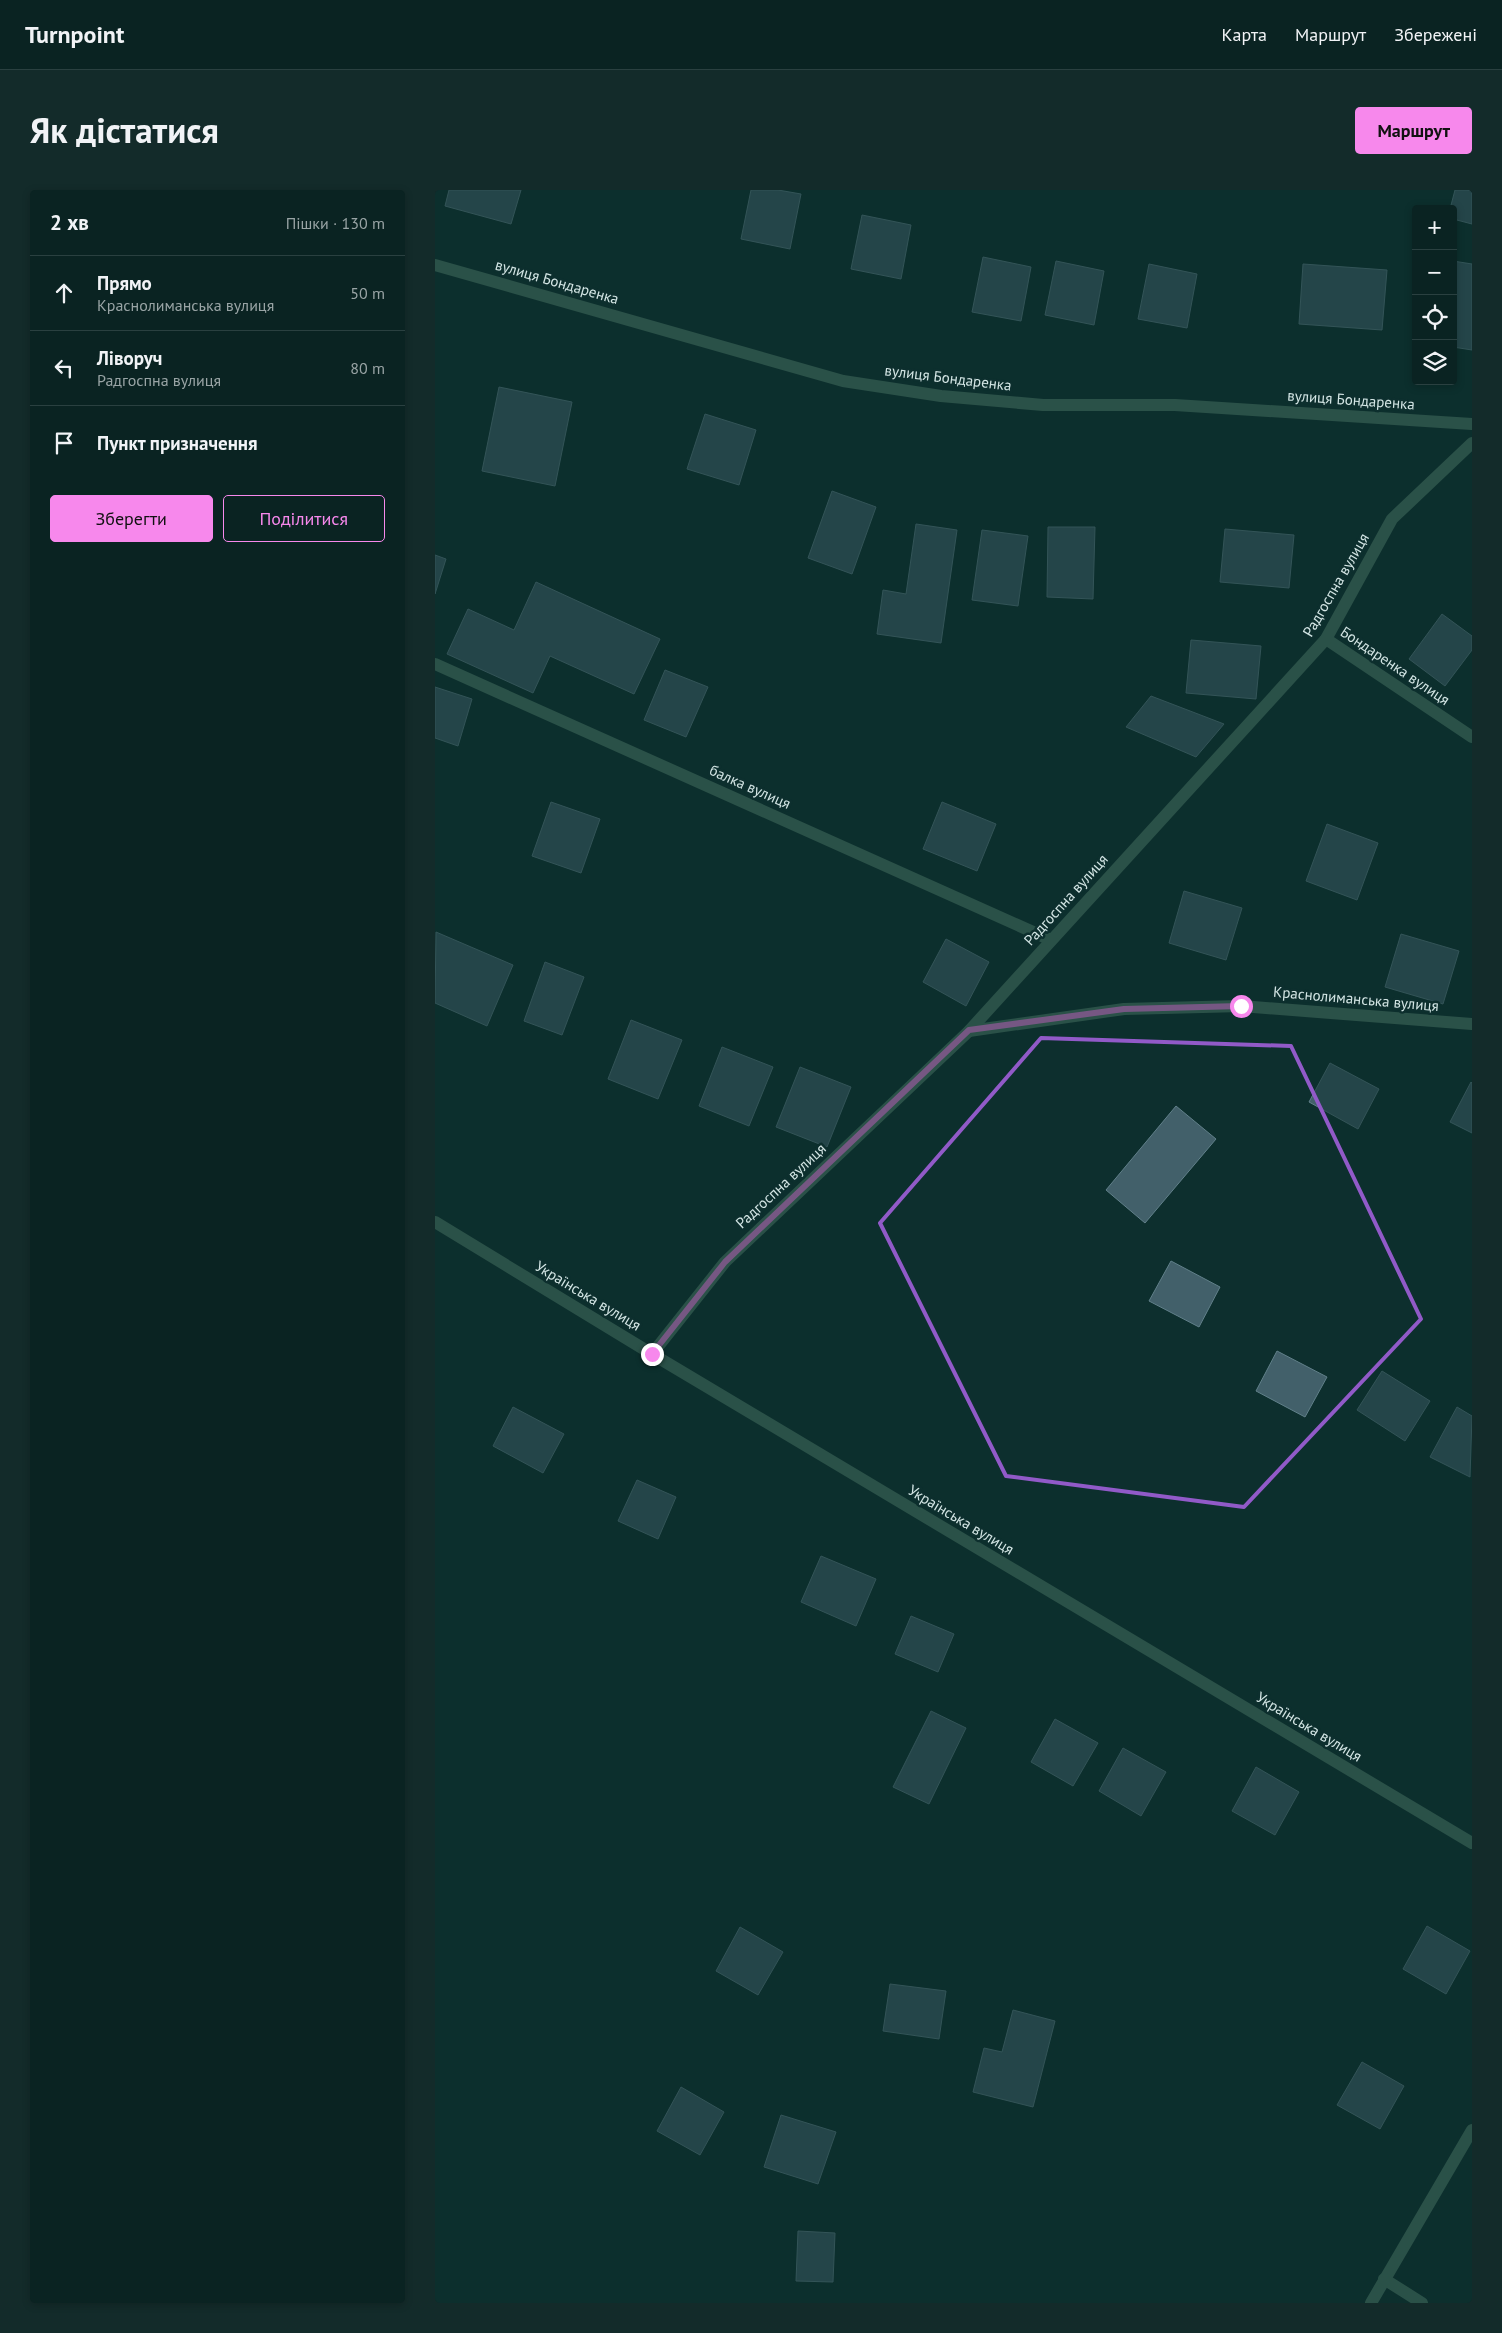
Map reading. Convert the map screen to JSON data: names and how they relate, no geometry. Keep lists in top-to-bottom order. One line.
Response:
{"streets":{"street":["вулиця Бондаренка","Радгоспна вулиця","Бондаренка вулиця","балка вулиця","Краснолиманська вулиця","Українська вулиця"]},"crossings":[["Радгоспна вулиця","Бондаренка вулиця"],["Радгоспна вулиця","балка вулиця"],["Радгоспна вулиця","Краснолиманська вулиця"],["Радгоспна вулиця","Українська вулиця"]],"page":{"header":"Turnpoint","nav":["Карта","Маршрут","Збережені"],"title":"Як дістатися","buttons":["Маршрут",["Зберегти","Поділитися"]],"heading":["2 хв","Пішки · 130 m"],"map_buttons":["+","−"],"list":[["Прямо","Краснолиманська вулиця","50 m"],["Ліворуч","Радгоспна вулиця","80 m"],"Пункт призначення"]}}
